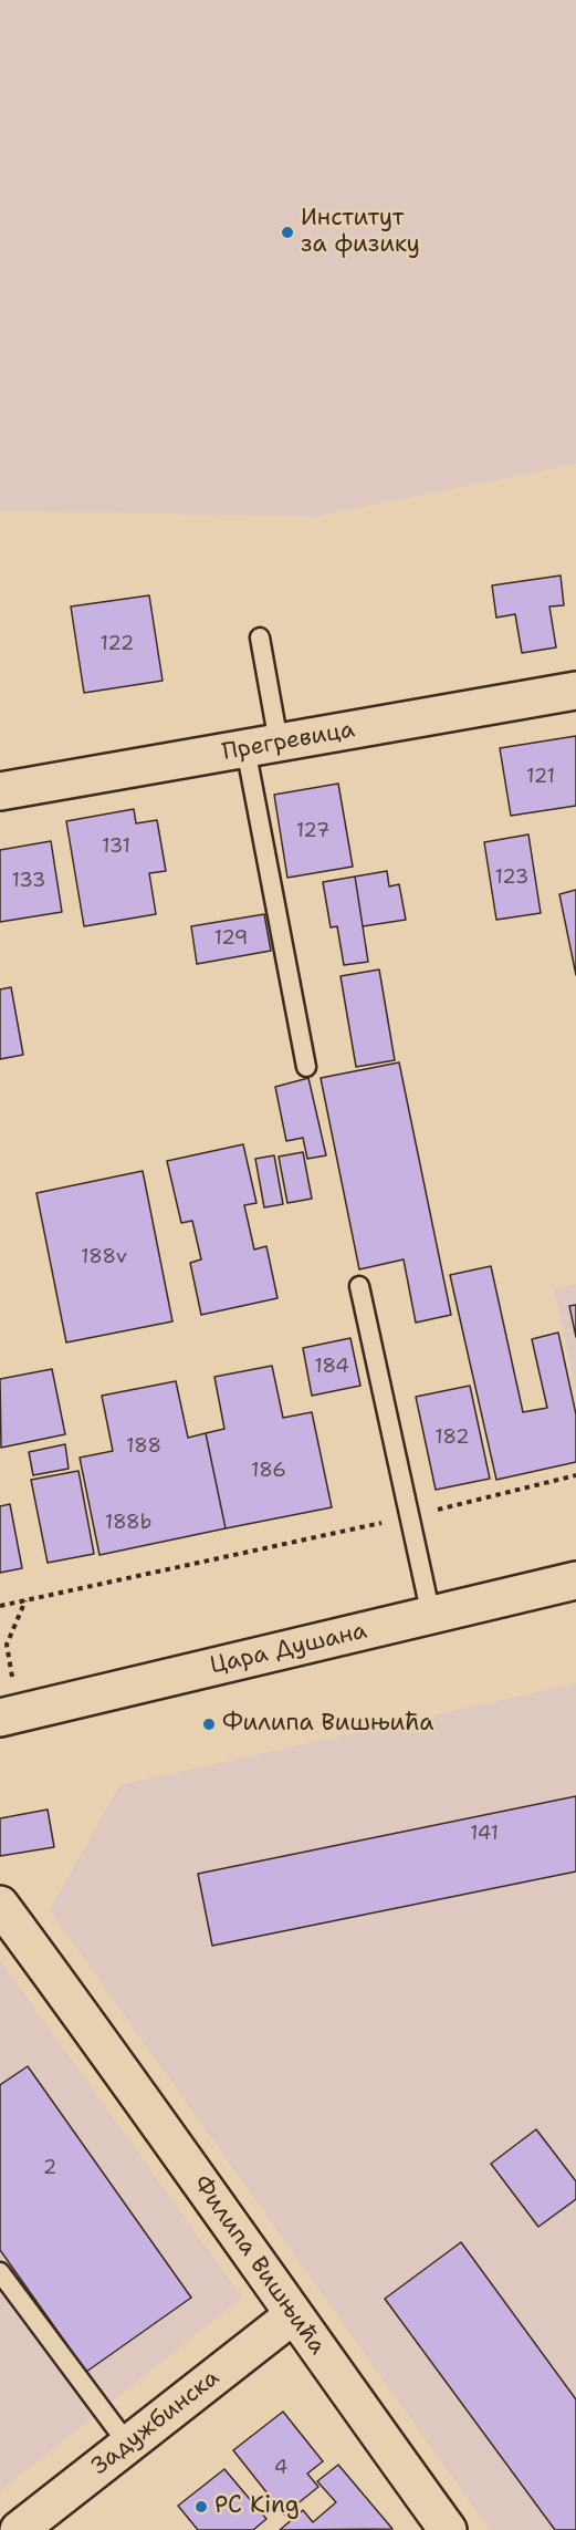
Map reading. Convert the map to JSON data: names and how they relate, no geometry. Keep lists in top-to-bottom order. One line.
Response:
{"streets":{"street":["Прегревица","Цара Душана","Филипа Вишњића","Задужбинска"]},"crossings":[["Филипа Вишњића","Задужбинска"]],"places":["Институт за физику","Филипа Вишњића","PC King"],"house_numbers":["122","121","127","131","123","133","129","188v","184","182","188","186","188b","141","2","4"]}
